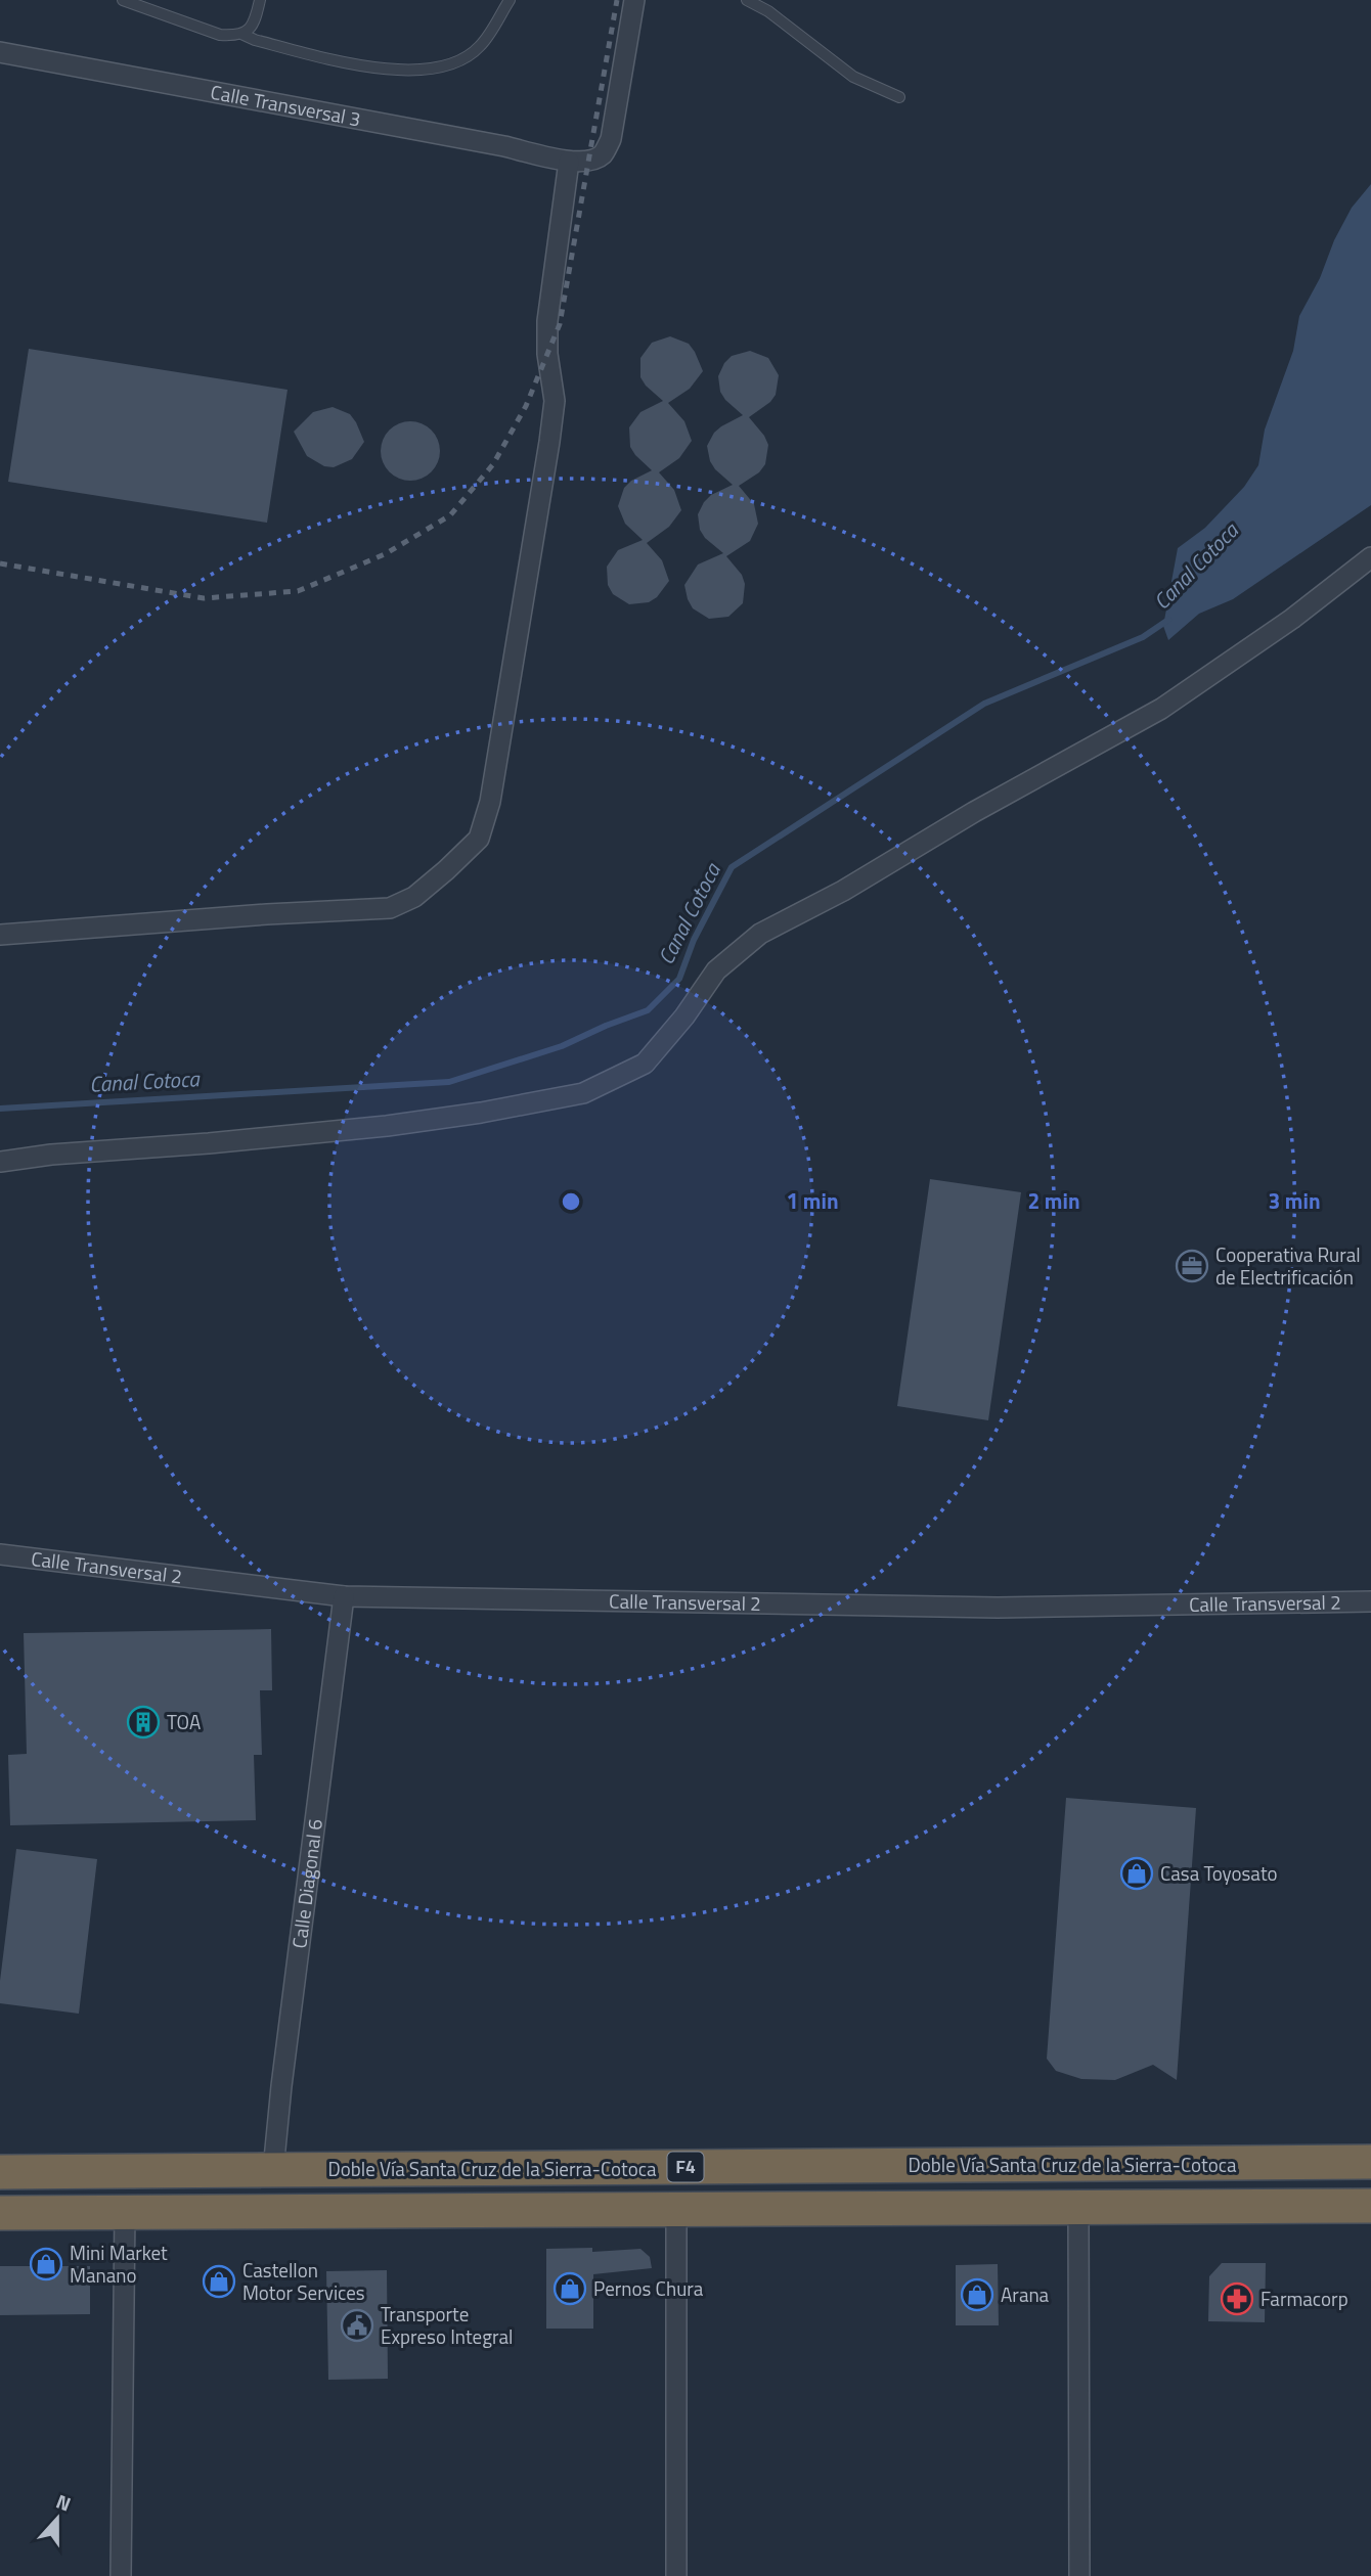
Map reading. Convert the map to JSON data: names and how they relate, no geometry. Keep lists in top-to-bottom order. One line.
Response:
{"streets":{"highway":["Doble Vía Santa Cruz de la Sierra-Cotoca","F4"],"street":["Calle Transversal 3","Calle Transversal 2","Calle Diagonal 6"]},"crossings":[["Calle Transversal 2","Calle Diagonal 6"],["Calle Diagonal 6","Doble Vía Santa Cruz de la Sierra-Cotoca"]],"water":["Canal Cotoca"],"places":{"office":["Cooperativa Rural de Electrificación"],"building":["TOA"],"shop":["Casa Toyosato","Mini Market Manano","Castellon Motor Services","Pernos Chura","Arana"],"pharmacy":["Farmacorp"],"public building":["Transporte Expreso Integral"]},"north":"top","rings":["1 min","2 min","3 min"]}
